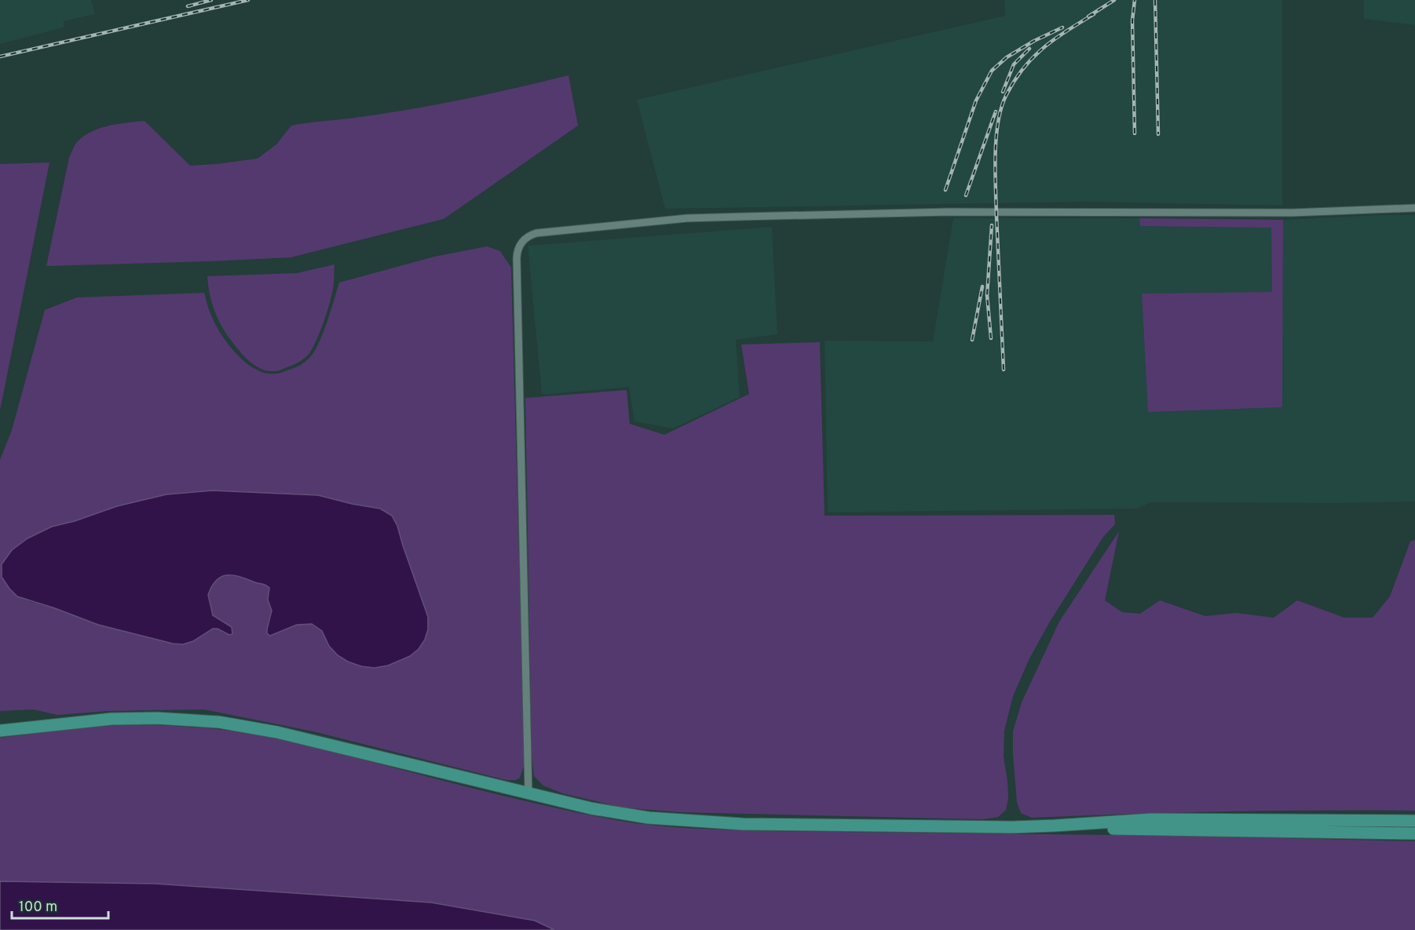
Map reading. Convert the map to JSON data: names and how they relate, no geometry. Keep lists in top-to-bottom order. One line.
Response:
{"scale_bar":"100 m"}
